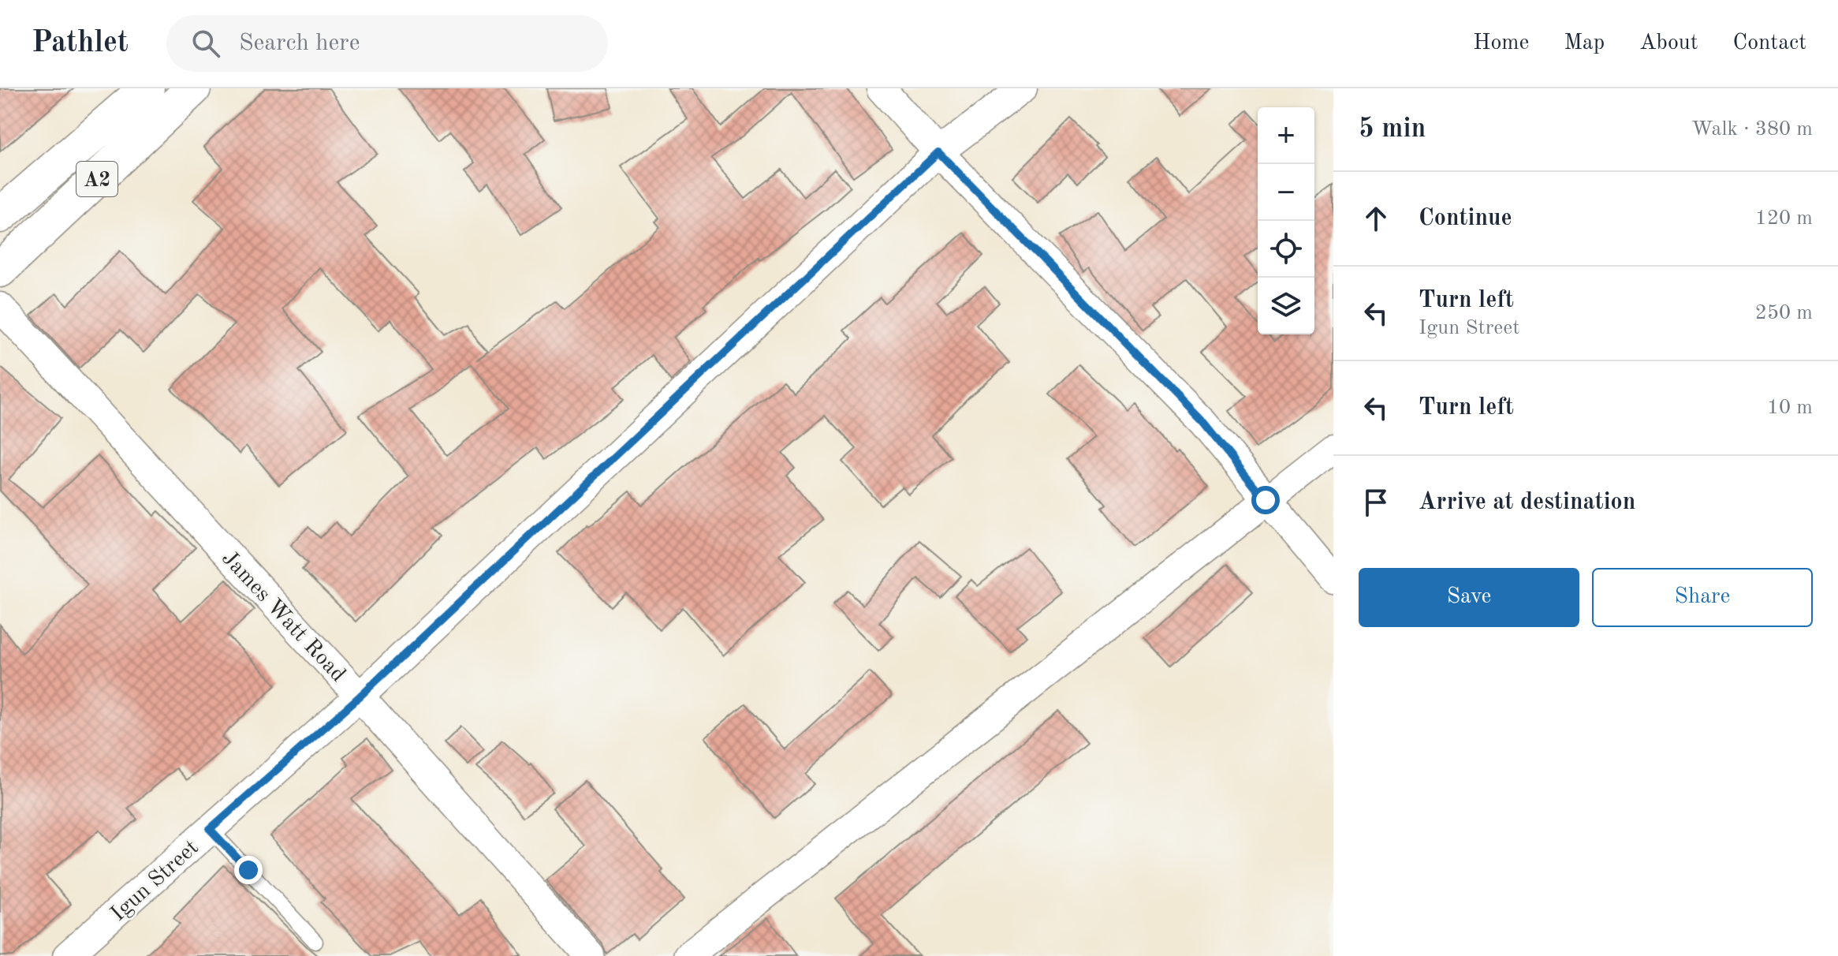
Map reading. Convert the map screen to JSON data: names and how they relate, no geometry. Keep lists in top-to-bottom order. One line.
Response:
{"streets":{"highway":["A2"],"street":["James Watt Road","Igun Street"]},"crossings":[["James Watt Road","Igun Street"]],"page":{"header":"Pathlet","search":"Search here","nav":["Home","Map","About","Contact"],"heading":["5 min","Walk · 380 m"],"map_buttons":["+","−"],"list":[["Continue","120 m"],["Turn left","Igun Street","250 m"],["Turn left","10 m"],"Arrive at destination"],"buttons":["Save","Share"]}}
